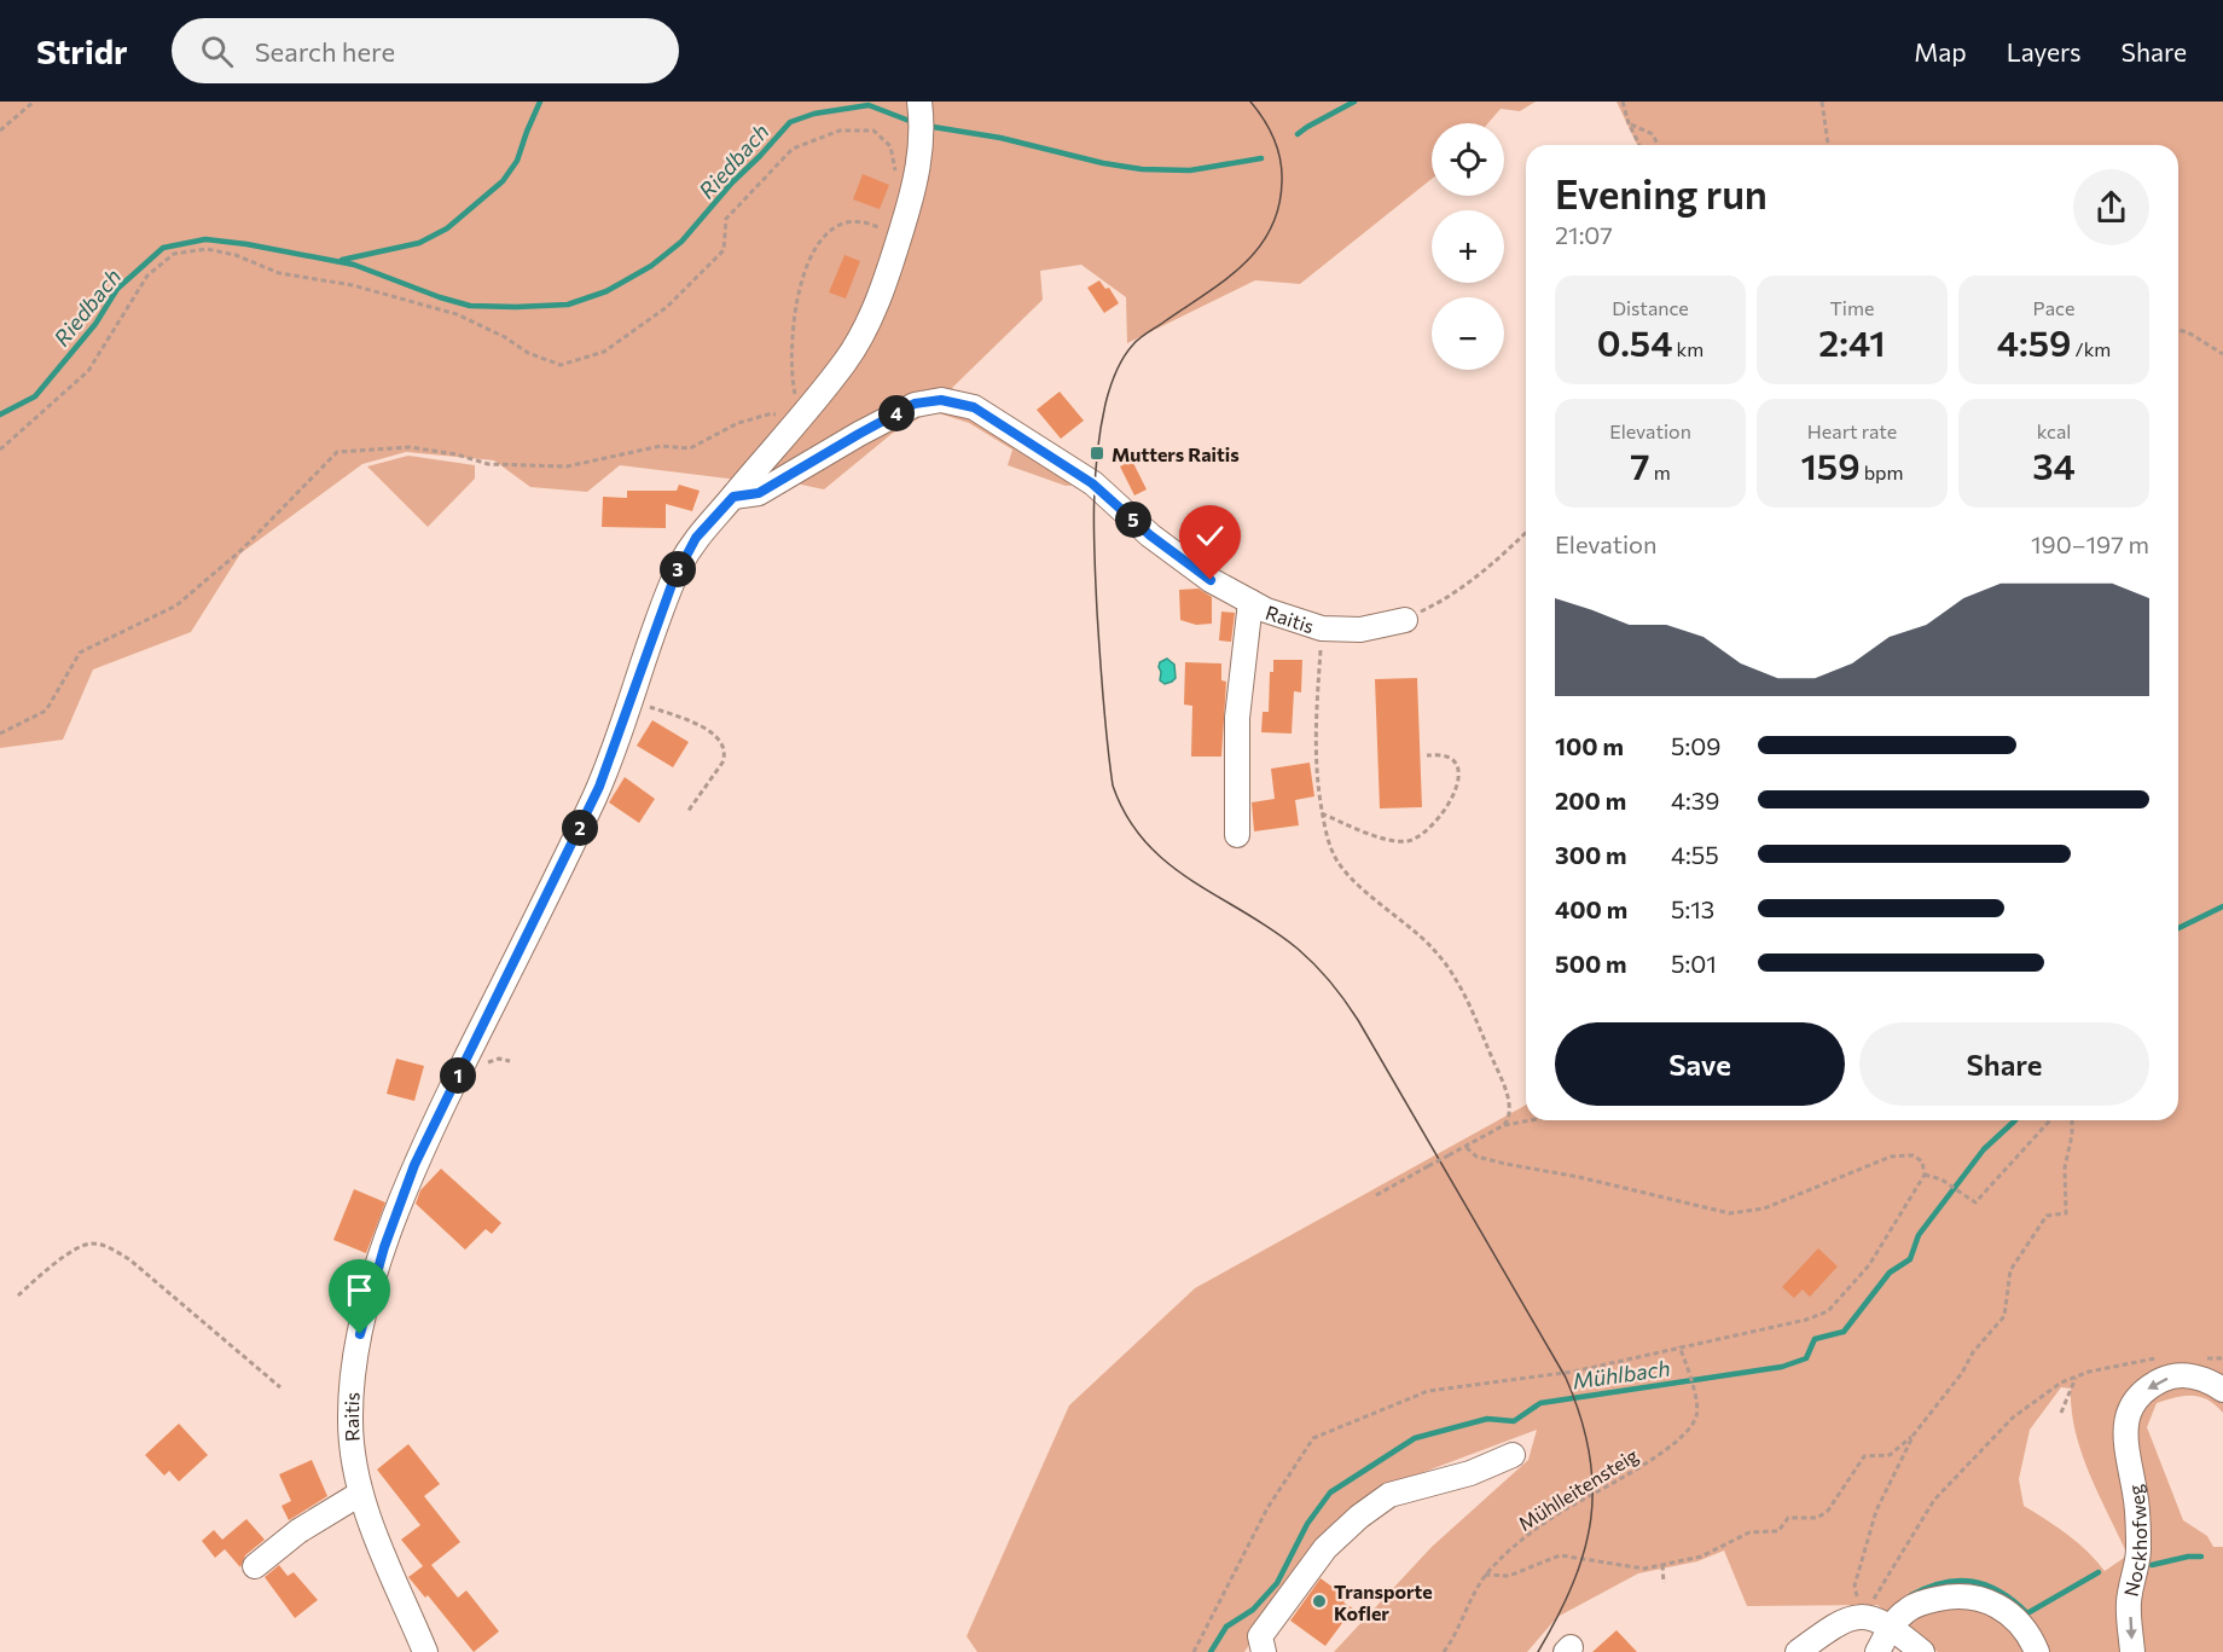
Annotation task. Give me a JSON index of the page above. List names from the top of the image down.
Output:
{
  "streets": {
    "street": ["Raitis", "Nockhofweg"],
    "path": ["Mühlleitensteig"]
  },
  "water": ["Riedbach", "Mühlbach"],
  "places": {
    "transit": ["Mutters Raitis"],
    "other": ["Transporte Kofler"]
  },
  "page": {
    "header": "Stridr",
    "search": "Search here",
    "nav": ["Map", "Layers", "Share"],
    "map_buttons": ["+", "−"],
    "heading": ["Evening run", "21:07"],
    "stats": [
      ["Distance", "0.54 km"],
      ["Time", "2:41"],
      ["Pace", "4:59 /km"],
      ["Elevation", "7 m"],
      ["Heart rate", "159 bpm"],
      ["kcal", "34"]
    ],
    "pins": [
      "4",
      "5",
      "3",
      "2",
      "1"
    ],
    "chart": ["Elevation", "190–197 m"],
    "list": [
      {
        "name": "100 m",
        "note": "5:09"
      },
      {
        "name": "200 m",
        "note": "4:39"
      },
      {
        "name": "300 m",
        "note": "4:55"
      },
      {
        "name": "400 m",
        "note": "5:13"
      },
      {
        "name": "500 m",
        "note": "5:01"
      }
    ],
    "buttons": ["Save", "Share"]
  }
}
